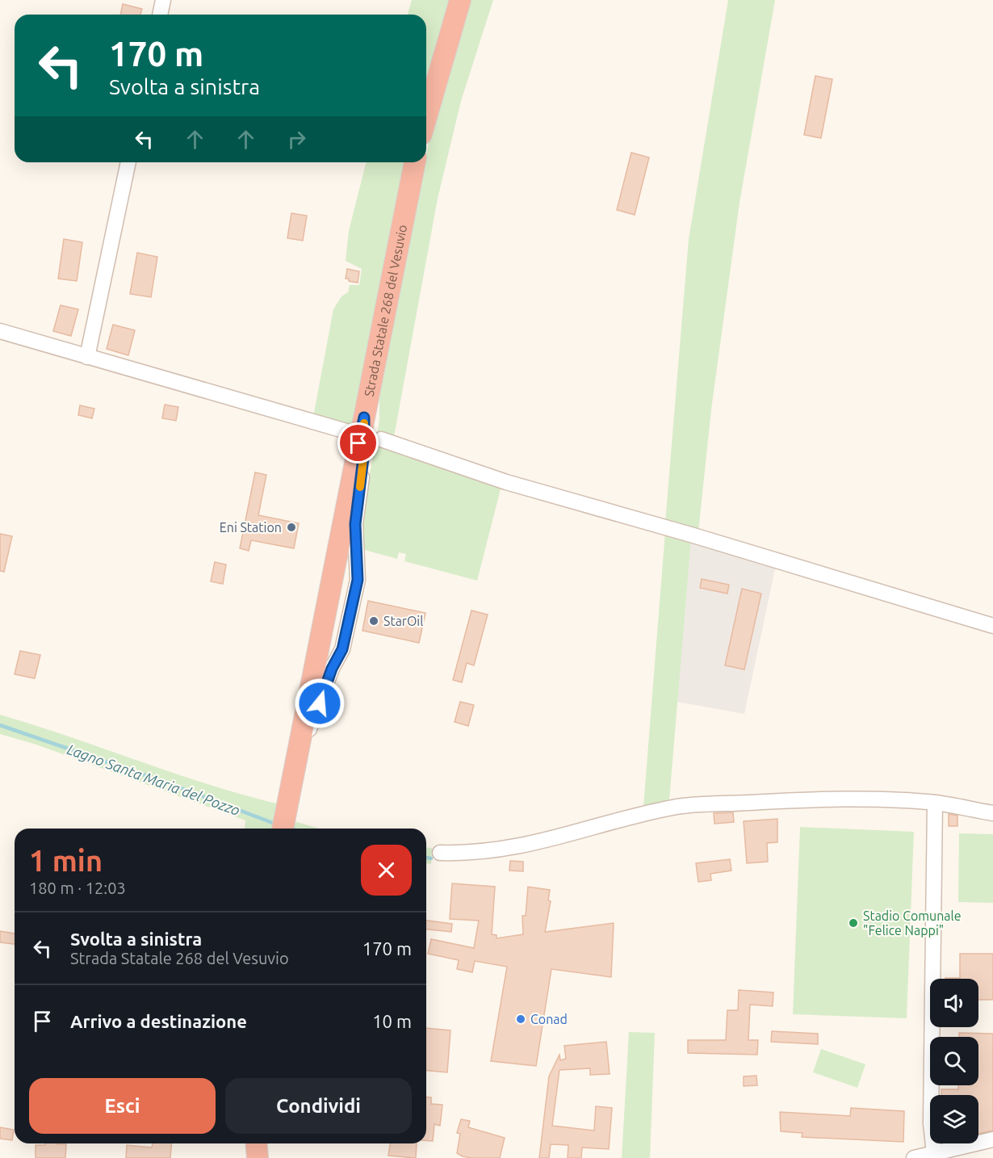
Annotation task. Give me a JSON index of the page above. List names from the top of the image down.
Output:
{
  "streets": {
    "highway": ["Strada Statale 268 del Vesuvio"]
  },
  "water": ["Lagno Santa Maria del Pozzo"],
  "places": [
    "Eni Station",
    "StarOil",
    "Stadio Comunale \"Felice Nappi\"",
    "Conad"
  ],
  "page": {
    "turn": ["170 m", "Svolta a sinistra"],
    "heading": ["1 min", "180 m · 12:03"],
    "list": [
      {
        "name": "Svolta a sinistra",
        "note": "Strada Statale 268 del Vesuvio",
        "value": "170 m"
      },
      {
        "name": "Arrivo a destinazione",
        "value": "10 m"
      }
    ],
    "buttons": ["Esci", "Condividi"]
  }
}
